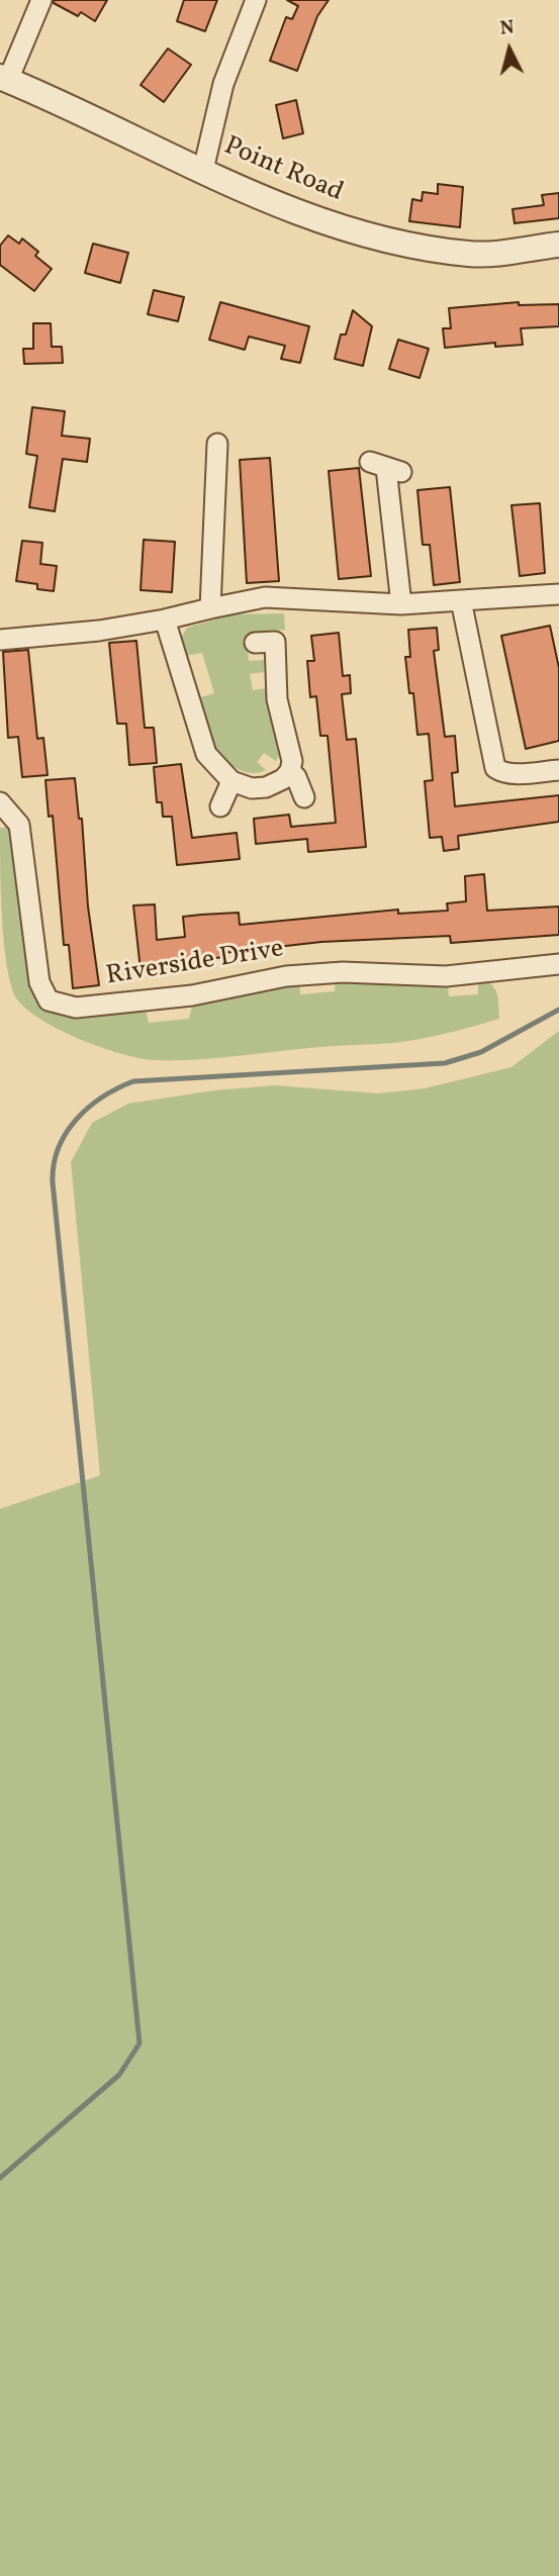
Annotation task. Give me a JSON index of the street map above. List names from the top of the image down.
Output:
{
  "streets": {
    "street": ["Point Road", "Riverside Drive"]
  },
  "north": "top"
}
